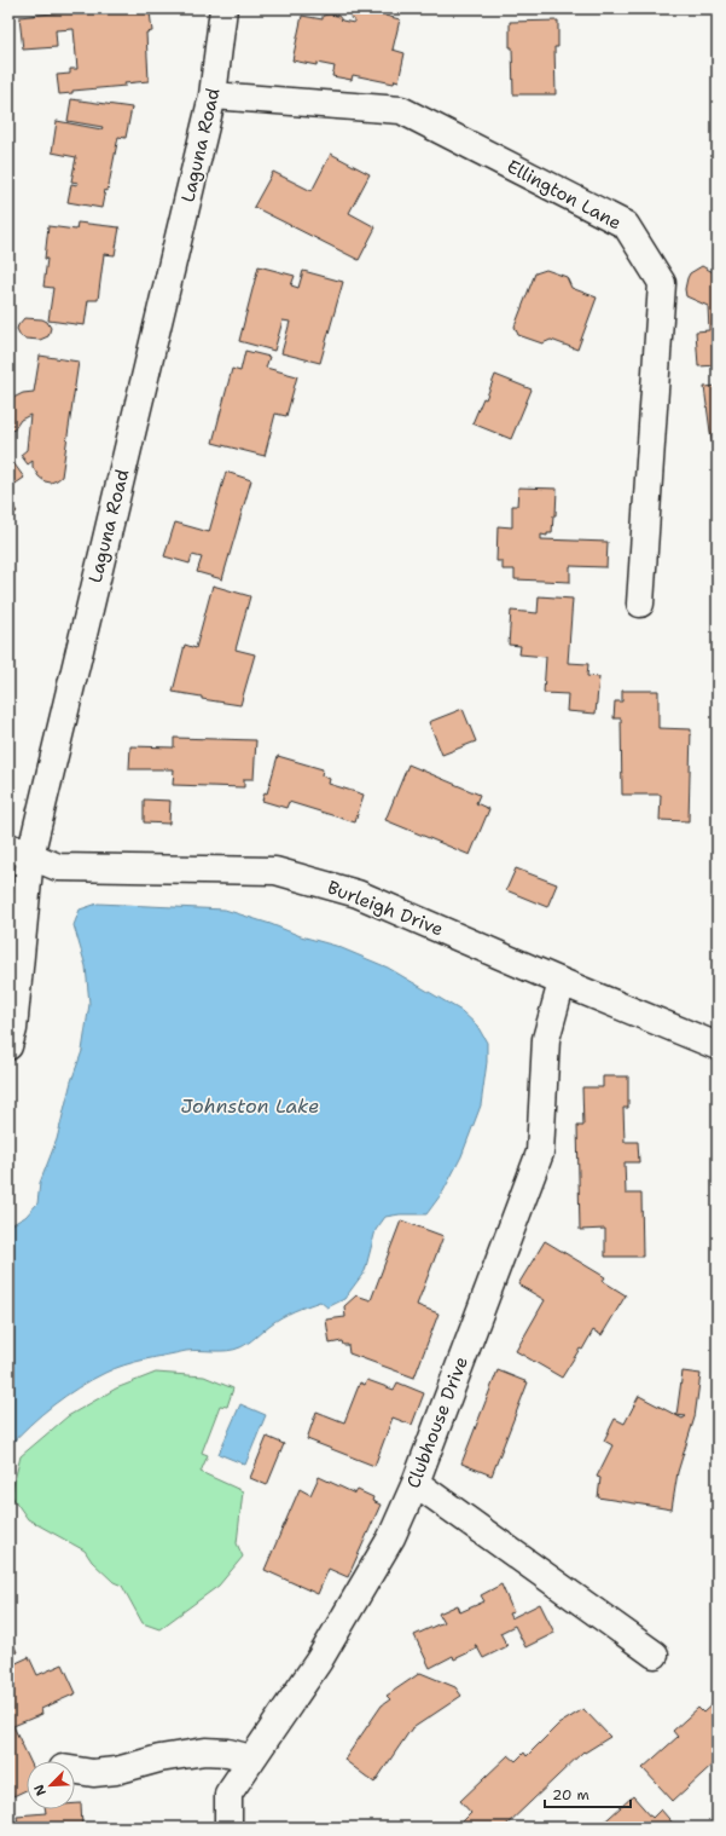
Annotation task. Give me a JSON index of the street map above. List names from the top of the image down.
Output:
{
  "streets": {
    "street": [
      "Laguna Road",
      "Ellington Lane",
      "Burleigh Drive",
      "Clubhouse Drive"
    ]
  },
  "crossings": [
    ["Laguna Road", "Ellington Lane"],
    ["Laguna Road", "Burleigh Drive"],
    ["Burleigh Drive", "Clubhouse Drive"]
  ],
  "water": ["Johnston Lake"],
  "scale_bar": "20 m",
  "north": "bottom left"
}
